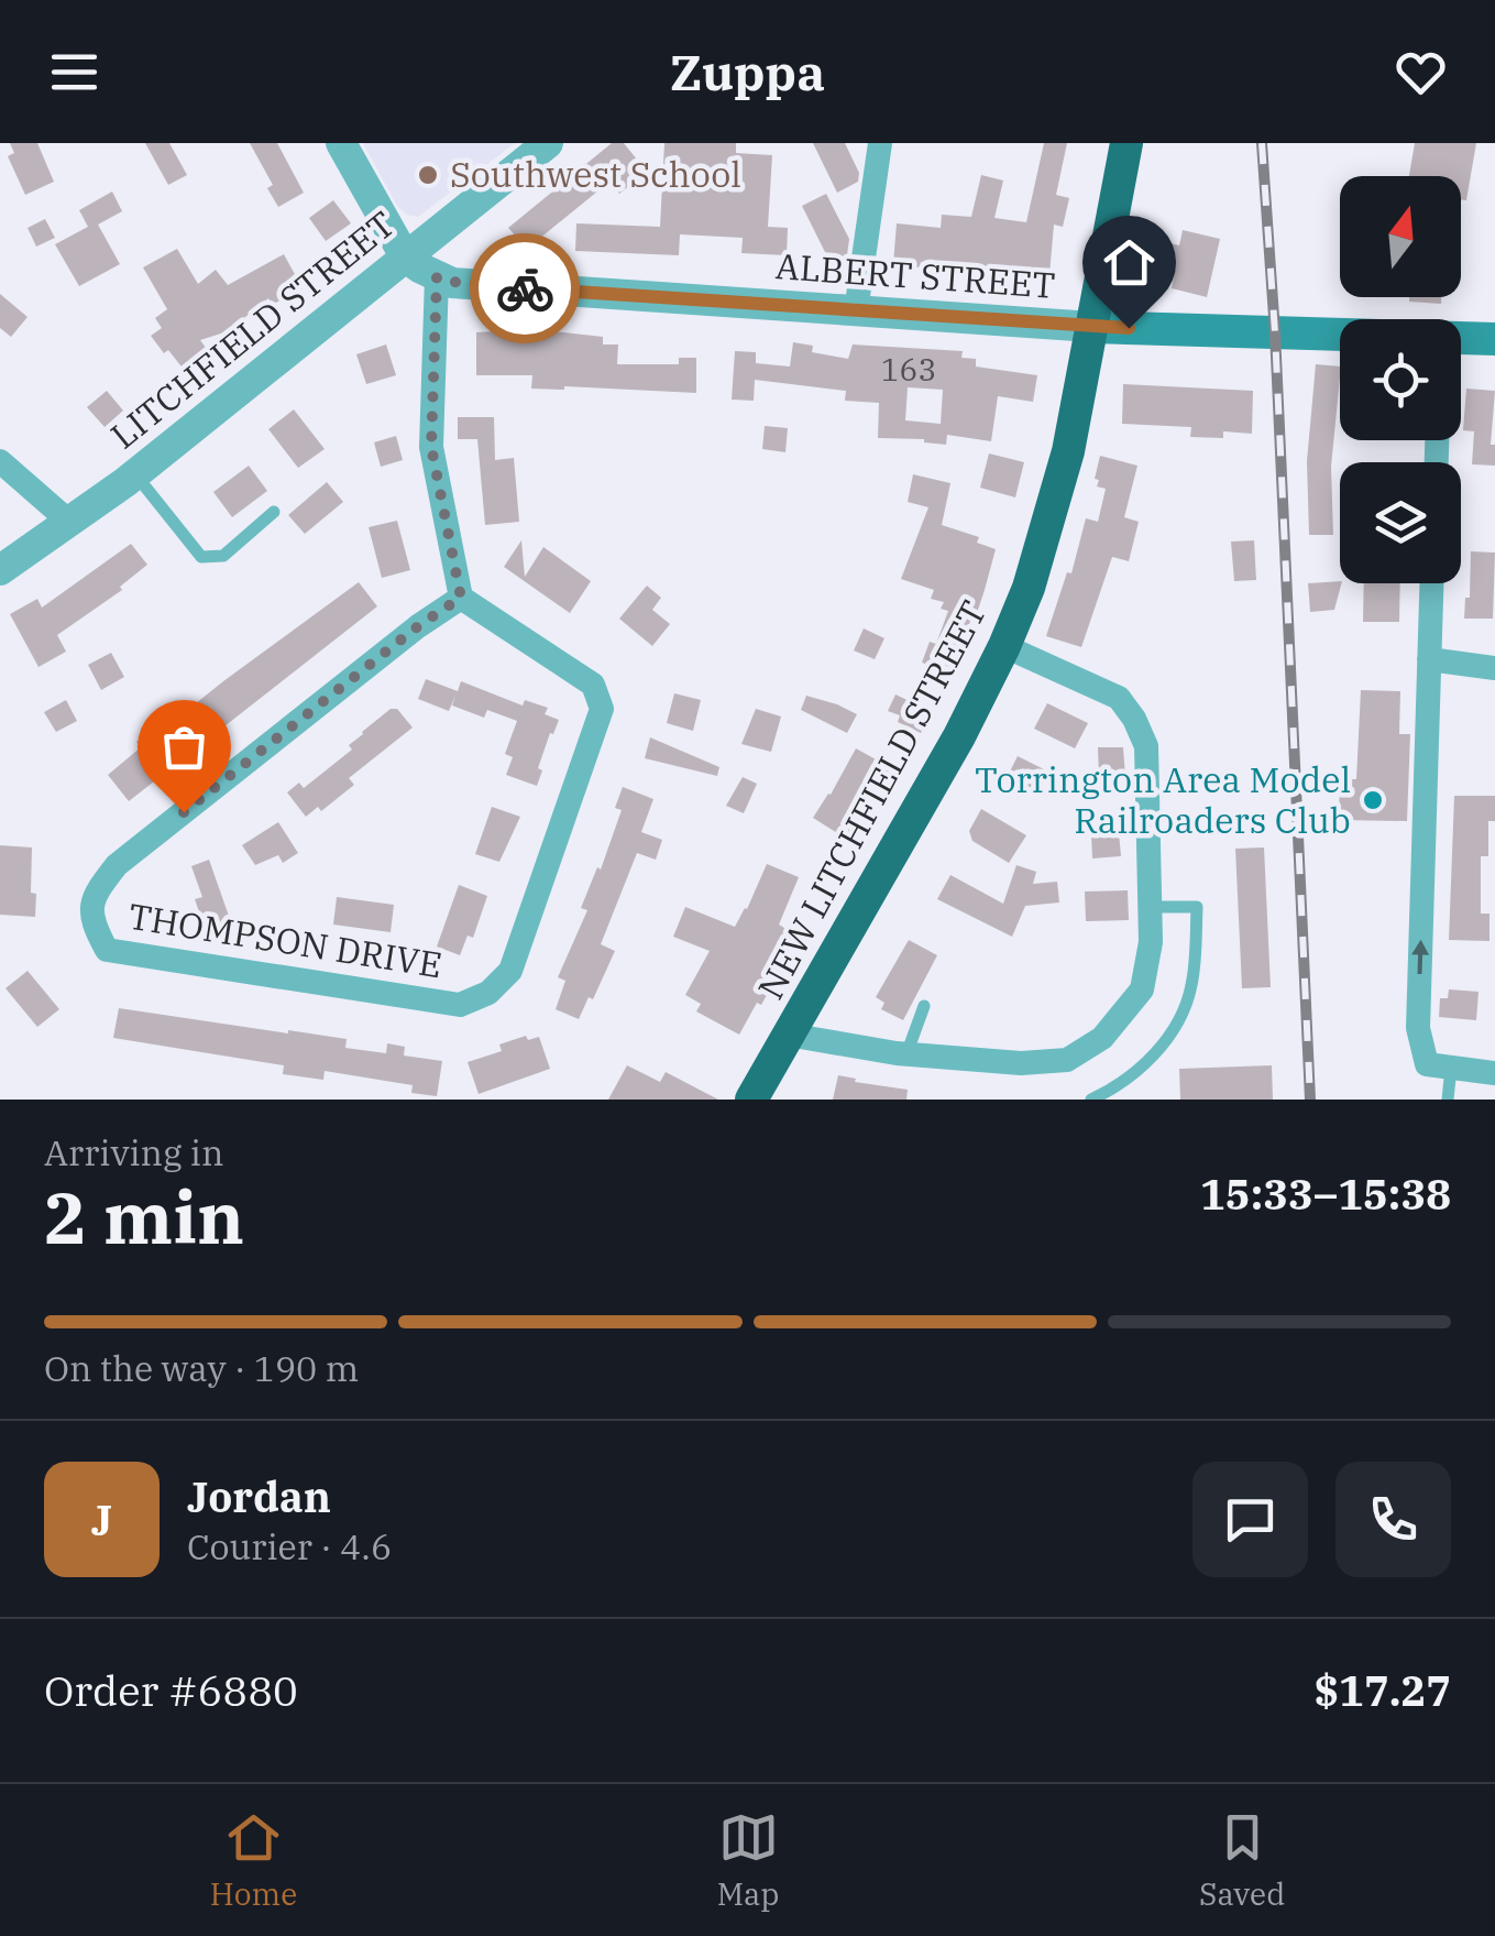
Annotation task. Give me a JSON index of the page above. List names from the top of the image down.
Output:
{
  "streets": {
    "highway": ["NEW LITCHFIELD STREET"],
    "main road": ["ALBERT STREET"],
    "street": ["LITCHFIELD STREET", "THOMPSON DRIVE"]
  },
  "crossings": [
    ["ALBERT STREET", "LITCHFIELD STREET"],
    ["ALBERT STREET", "NEW LITCHFIELD STREET"]
  ],
  "places": ["Southwest School", "Torrington Area Model Railroaders Club"],
  "house_numbers": ["163"],
  "north": "top",
  "page": {
    "header": "Zuppa",
    "heading": ["2 min", "Arriving in", "15:33–15:38"],
    "panel": [
      "Jordan",
      "Courier · 4.6",
      "Order #6880",
      "$17.27"
    ],
    "bar": "On the way · 190 m",
    "round": "J",
    "tabs": ["Home", "Map", "Saved"]
  }
}
